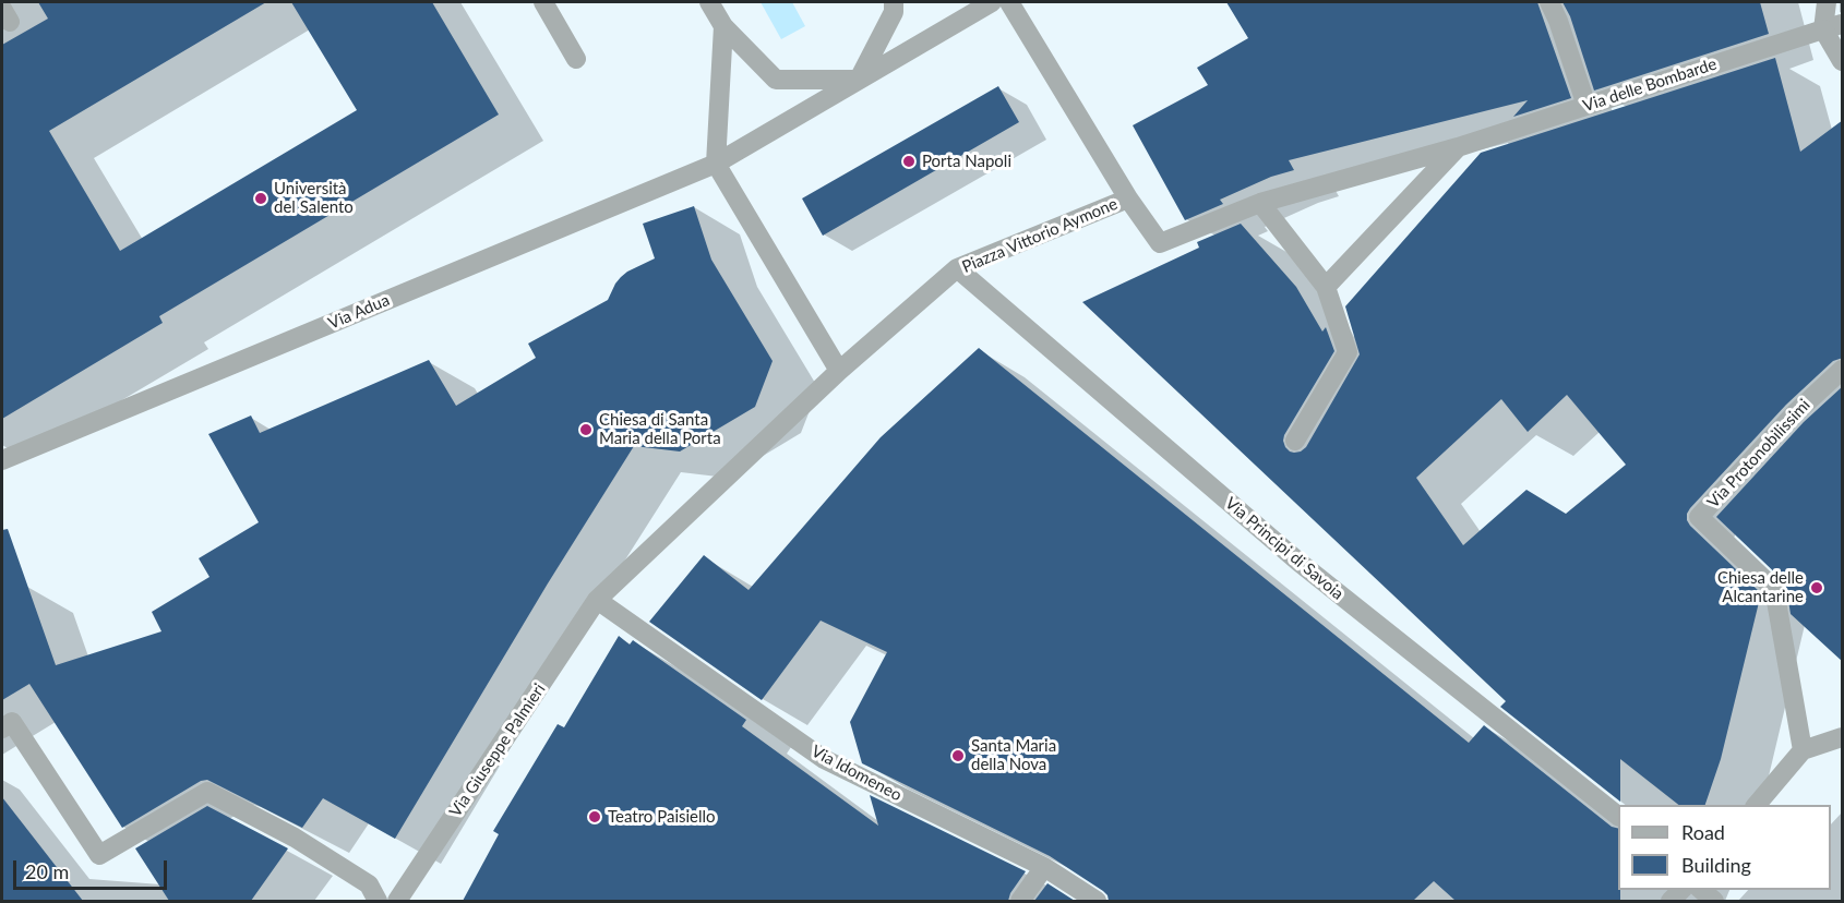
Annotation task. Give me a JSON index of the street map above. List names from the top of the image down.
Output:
{
  "streets": {
    "street": [
      "Via delle Bombarde",
      "Piazza Vittorio Aymone",
      "Via Adua",
      "Via Protonobilissimi",
      "Via Principi di Savoia",
      "Via Giuseppe Palmieri",
      "Via Idomeneo"
    ]
  },
  "crossings": [
    ["Via delle Bombarde", "Piazza Vittorio Aymone"],
    ["Piazza Vittorio Aymone", "Via Principi di Savoia"],
    ["Piazza Vittorio Aymone", "Via Giuseppe Palmieri"],
    ["Piazza Vittorio Aymone", "Via Idomeneo"],
    ["Via Giuseppe Palmieri", "Via Idomeneo"]
  ],
  "places": [
    "Porta Napoli",
    "Università del Salento",
    "Chiesa di Santa Maria della Porta",
    "Chiesa delle Alcantarine",
    "Santa Maria della Nova",
    "Teatro Paisiello"
  ],
  "legend": ["Road", "Building"],
  "scale_bar": "20 m"
}
